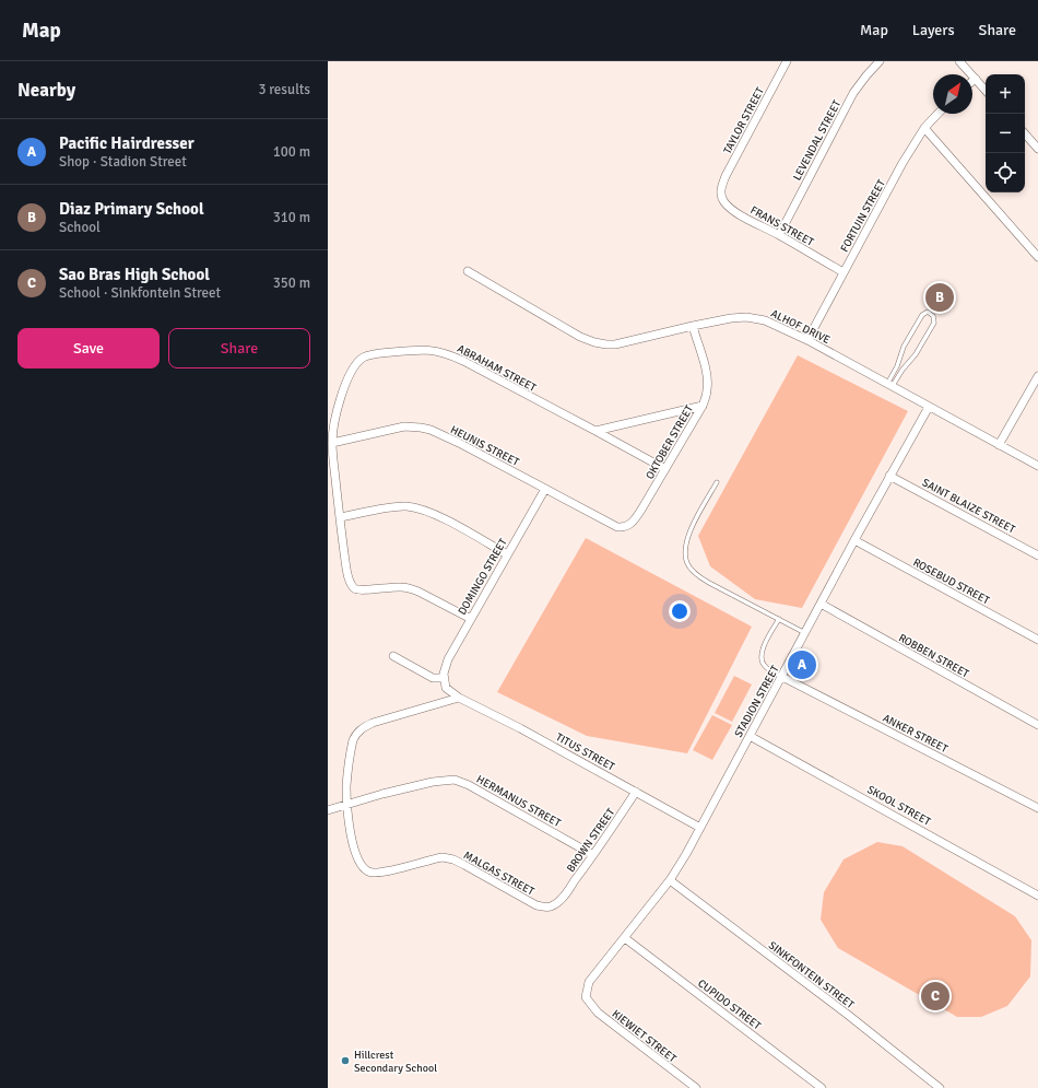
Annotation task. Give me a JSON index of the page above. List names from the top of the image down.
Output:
{
  "streets": {
    "street": [
      "TAYLOR STREET",
      "LEVENDAL STREET",
      "FORTUIN STREET",
      "FRANS STREET",
      "ALHOF DRIVE",
      "ABRAHAM STREET",
      "OKTOBER STREET",
      "HEUNIS STREET",
      "SAINT BLAIZE STREET",
      "DOMINGO STREET",
      "ROSEBUD STREET",
      "ROBBEN STREET",
      "STADION STREET",
      "ANKER STREET",
      "TITUS STREET",
      "HERMANUS STREET",
      "SKOOL STREET",
      "BROWN STREET",
      "MALGAS STREET",
      "SINKFONTEIN STREET",
      "CUPIDO STREET",
      "KIEWIET STREET"
    ]
  },
  "crossings": [
    ["TAYLOR STREET", "FRANS STREET"],
    ["LEVENDAL STREET", "FRANS STREET"],
    ["FORTUIN STREET", "FRANS STREET"],
    ["FORTUIN STREET", "ALHOF DRIVE"],
    ["ALHOF DRIVE", "OKTOBER STREET"],
    ["ALHOF DRIVE", "STADION STREET"],
    ["ABRAHAM STREET", "OKTOBER STREET"],
    ["ABRAHAM STREET", "HEUNIS STREET"],
    ["ABRAHAM STREET", "DOMINGO STREET"],
    ["OKTOBER STREET", "HEUNIS STREET"],
    ["HEUNIS STREET", "DOMINGO STREET"],
    ["SAINT BLAIZE STREET", "STADION STREET"],
    ["DOMINGO STREET", "TITUS STREET"],
    ["ROSEBUD STREET", "STADION STREET"],
    ["ROBBEN STREET", "STADION STREET"],
    ["STADION STREET", "ANKER STREET"],
    ["STADION STREET", "TITUS STREET"],
    ["STADION STREET", "SKOOL STREET"],
    ["STADION STREET", "SINKFONTEIN STREET"],
    ["STADION STREET", "CUPIDO STREET"],
    ["STADION STREET", "KIEWIET STREET"],
    ["TITUS STREET", "BROWN STREET"],
    ["HERMANUS STREET", "BROWN STREET"],
    ["HERMANUS STREET", "MALGAS STREET"],
    ["BROWN STREET", "MALGAS STREET"]
  ],
  "places": ["Hillcrest Secondary School"],
  "north": "top right",
  "page": {
    "header": "Map",
    "nav": ["Map", "Layers", "Share"],
    "heading": ["Nearby", "3 results"],
    "map_buttons": ["+", "−"],
    "list": [
      {
        "mark": "A",
        "name": "Pacific Hairdresser",
        "note": "Shop · Stadion Street",
        "value": "100 m"
      },
      {
        "mark": "B",
        "name": "Diaz Primary School",
        "note": "School",
        "value": "310 m"
      },
      {
        "mark": "C",
        "name": "Sao Bras High School",
        "note": "School · Sinkfontein Street",
        "value": "350 m"
      }
    ],
    "pins": ["B", "A", "C"],
    "buttons": ["Save", "Share"]
  }
}
